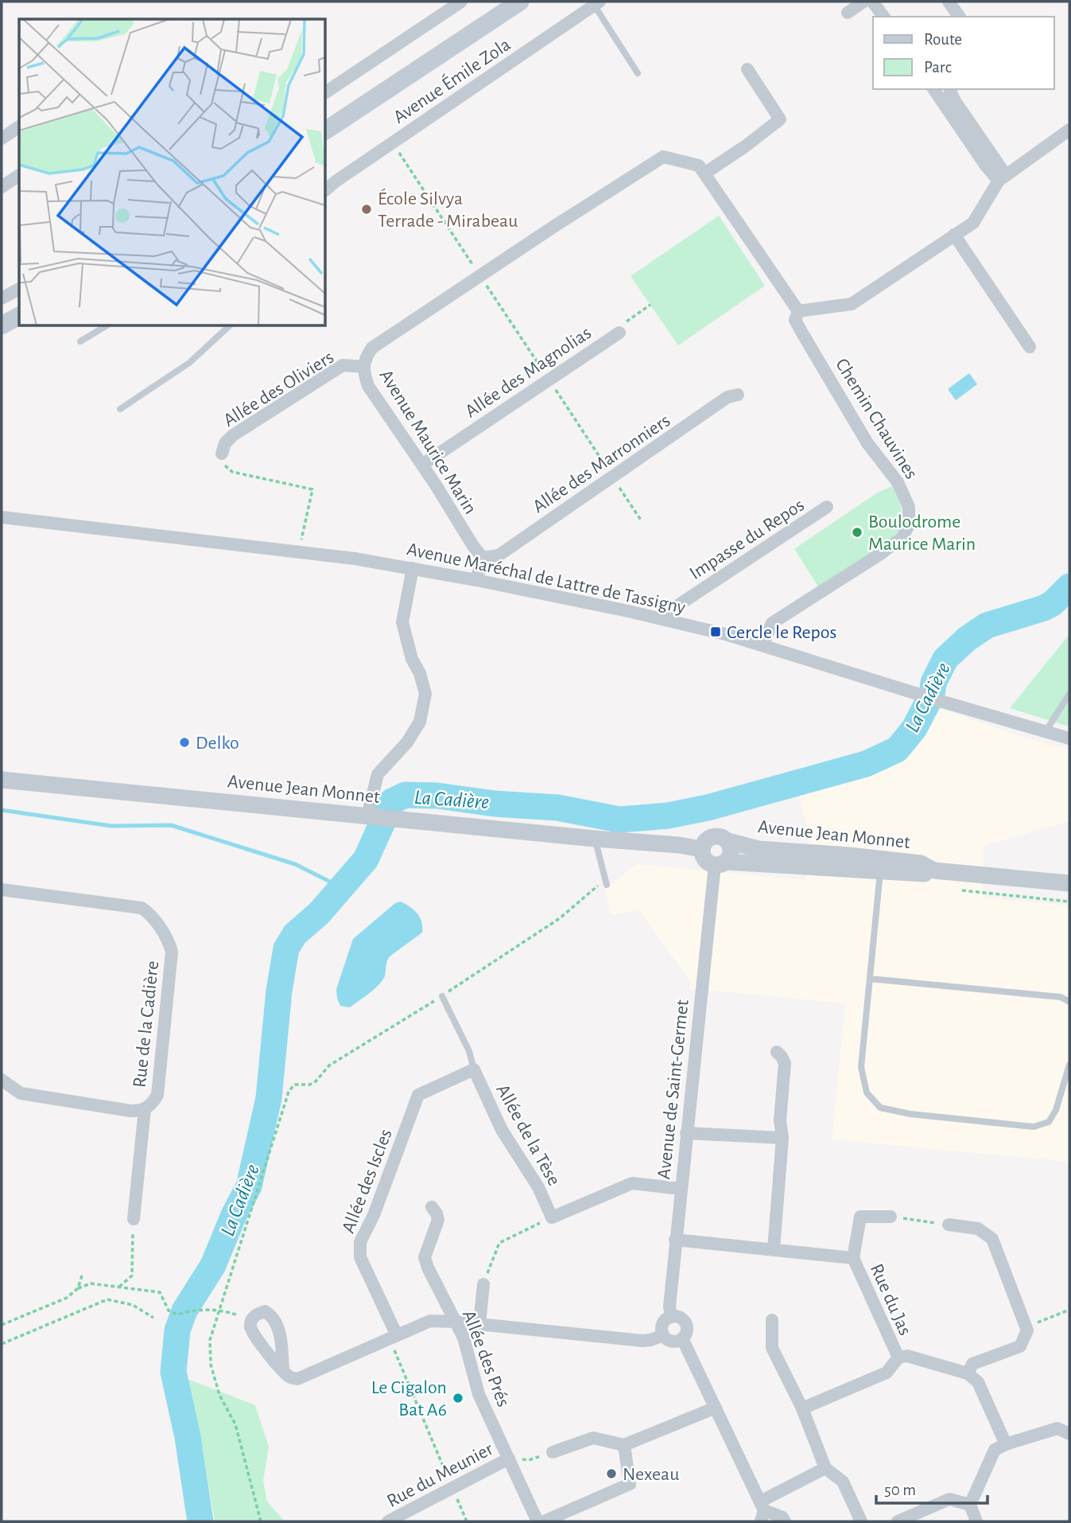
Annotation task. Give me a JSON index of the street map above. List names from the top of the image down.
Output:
{
  "streets": {
    "street": [
      "Avenue Émile Zola",
      "Allée des Magnolias",
      "Allée des Oliviers",
      "Chemin Chauvines",
      "Avenue Maurice Marin",
      "Allée des Marronniers",
      "Impasse du Repos",
      "Avenue Maréchal de Lattre de Tassigny",
      "Avenue Jean Monnet",
      "Rue de la Cadière",
      "Avenue de Saint-Germet",
      "Allée de la Tèse",
      "Allée des Iscles",
      "Rue du Jas",
      "Allée des Prés",
      "Rue du Meunier"
    ]
  },
  "crossings": [
    ["Allée des Magnolias", "Avenue Maurice Marin"],
    ["Allée des Oliviers", "Avenue Maurice Marin"],
    ["Allée des Oliviers", "Avenue Maréchal de Lattre de Tassigny"],
    ["Chemin Chauvines", "Avenue Maurice Marin"],
    ["Chemin Chauvines", "Avenue Maréchal de Lattre de Tassigny"],
    ["Avenue Maurice Marin", "Allée des Marronniers"],
    ["Impasse du Repos", "Avenue Maréchal de Lattre de Tassigny"],
    ["Avenue Jean Monnet", "Avenue de Saint-Germet"],
    ["Avenue de Saint-Germet", "Allée de la Tèse"],
    ["Avenue de Saint-Germet", "Rue du Jas"],
    ["Allée de la Tèse", "Allée des Iscles"],
    ["Allée des Prés", "Rue du Meunier"]
  ],
  "water": ["La Cadière"],
  "places": {
    "other": [
      "École Silvya Terrade - Mirabeau",
      "Boulodrome Maurice Marin",
      "Delko",
      "Le Cigalon Bat A6",
      "Nexeau"
    ],
    "transit": ["Cercle le Repos"]
  },
  "legend": ["Route", "Parc"],
  "scale_bar": "50 m"
}
